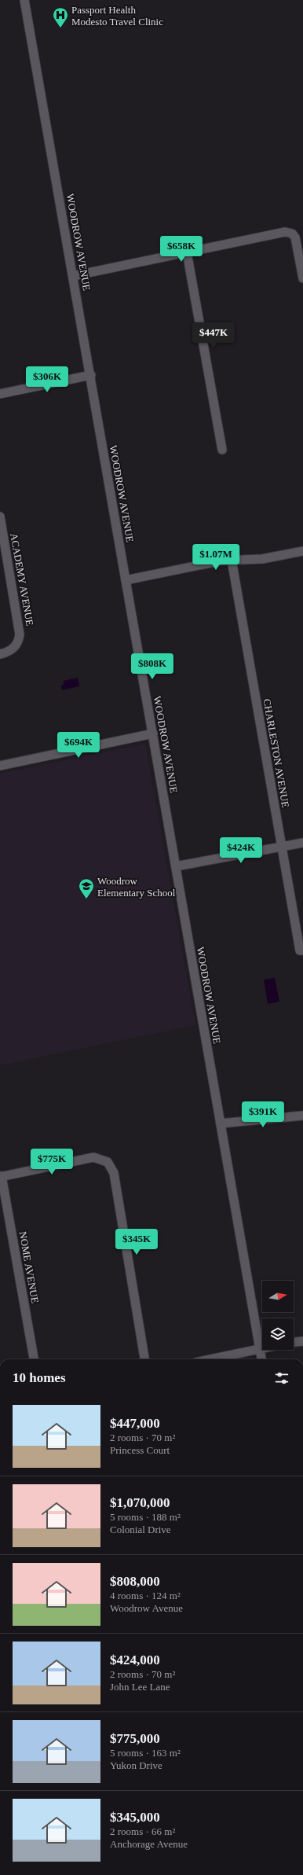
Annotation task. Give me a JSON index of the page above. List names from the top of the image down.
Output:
{
  "streets": {
    "street": [
      "WOODROW AVENUE",
      "ACADEMY AVENUE",
      "CHARLESTON AVENUE",
      "NOME AVENUE"
    ]
  },
  "places": {
    "hospital": ["Passport Health Modesto Travel Clinic"],
    "school or university": ["Woodrow Elementary School"]
  },
  "north": "right",
  "page": {
    "price": [
      "$658K",
      "$447K",
      "$306K",
      "$1.07M",
      "$808K",
      "$694K",
      "$424K",
      "$391K",
      "$775K",
      "$345K"
    ],
    "heading": "10 homes",
    "list": [
      {
        "name": "$447,000",
        "note": "2 rooms · 70 m² · Princess Court"
      },
      {
        "name": "$1,070,000",
        "note": "5 rooms · 188 m² · Colonial Drive"
      },
      {
        "name": "$808,000",
        "note": "4 rooms · 124 m² · Woodrow Avenue"
      },
      {
        "name": "$424,000",
        "note": "2 rooms · 70 m² · John Lee Lane"
      },
      {
        "name": "$775,000",
        "note": "5 rooms · 163 m² · Yukon Drive"
      },
      {
        "name": "$345,000",
        "note": "2 rooms · 66 m² · Anchorage Avenue"
      }
    ]
  }
}
